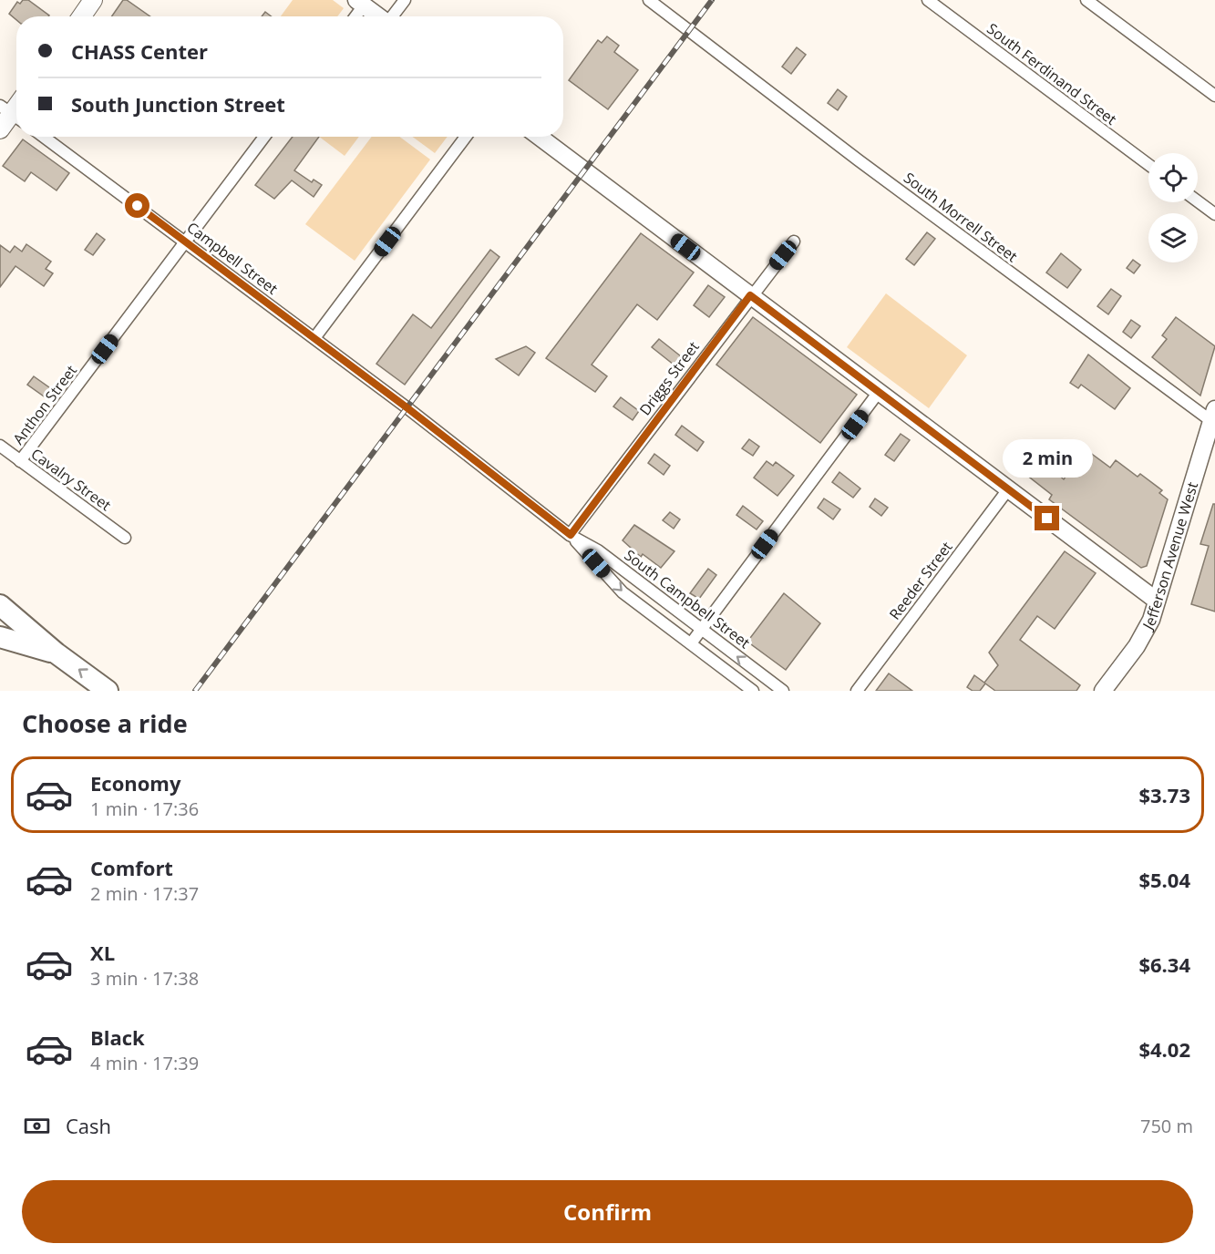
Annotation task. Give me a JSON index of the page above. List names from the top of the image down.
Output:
{
  "streets": {
    "street": [
      "South Ferdinand Street",
      "South Morrell Street",
      "Campbell Street",
      "Driggs Street",
      "Anthon Street",
      "Cavalry Street",
      "Jefferson Avenue West",
      "Reeder Street",
      "South Campbell Street"
    ]
  },
  "crossings": [
    ["South Morrell Street", "Jefferson Avenue West"],
    ["Campbell Street", "Anthon Street"],
    ["Campbell Street", "South Campbell Street"],
    ["Driggs Street", "South Campbell Street"],
    ["Anthon Street", "Cavalry Street"]
  ],
  "page": {
    "banner": ["CHASS Center", "South Junction Street"],
    "bubble": "2 min",
    "heading": "Choose a ride",
    "list": [
      {
        "name": "Economy",
        "note": "1 min · 17:36",
        "value": "$3.73"
      },
      {
        "name": "Comfort",
        "note": "2 min · 17:37",
        "value": "$5.04"
      },
      {
        "name": "XL",
        "note": "3 min · 17:38",
        "value": "$6.34"
      },
      {
        "name": "Black",
        "note": "4 min · 17:39",
        "value": "$4.02"
      }
    ],
    "pay": ["Cash", "750 m"],
    "buttons": "Confirm"
  }
}
